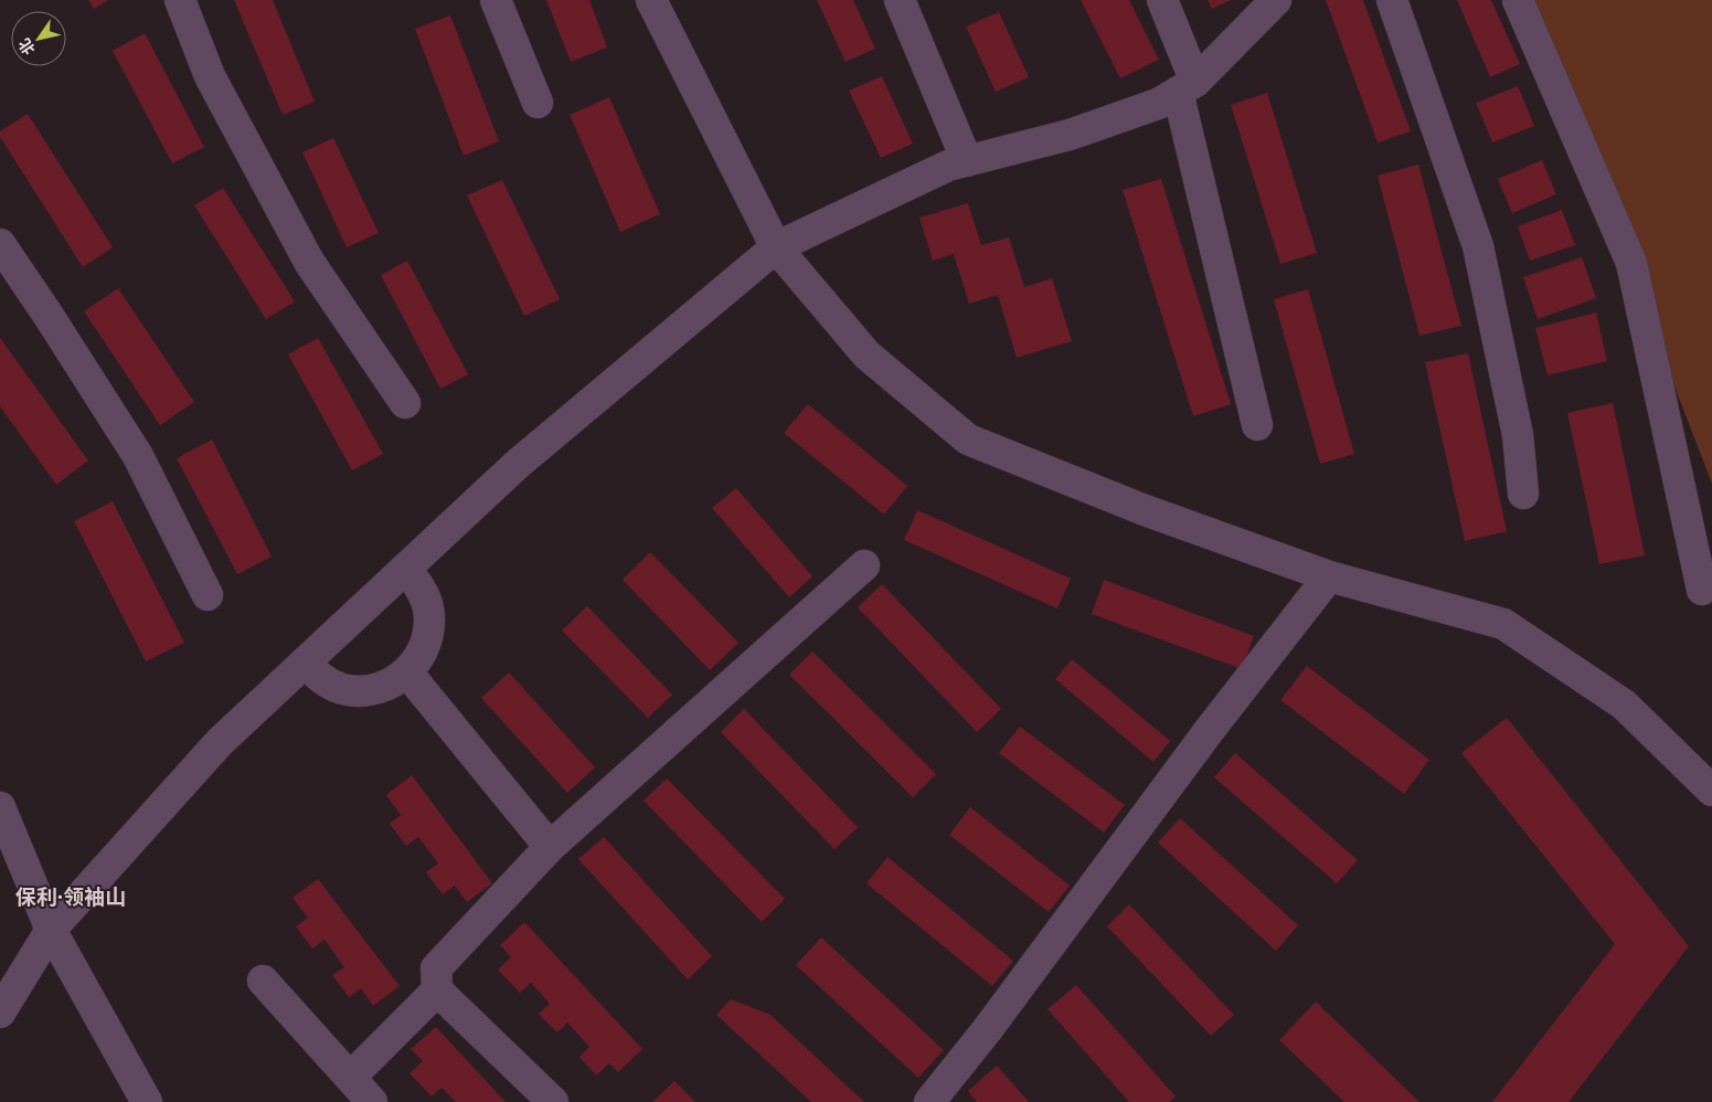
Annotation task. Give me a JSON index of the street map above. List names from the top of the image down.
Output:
{
  "districts": ["保利·领袖山"],
  "north": "bottom left"
}
